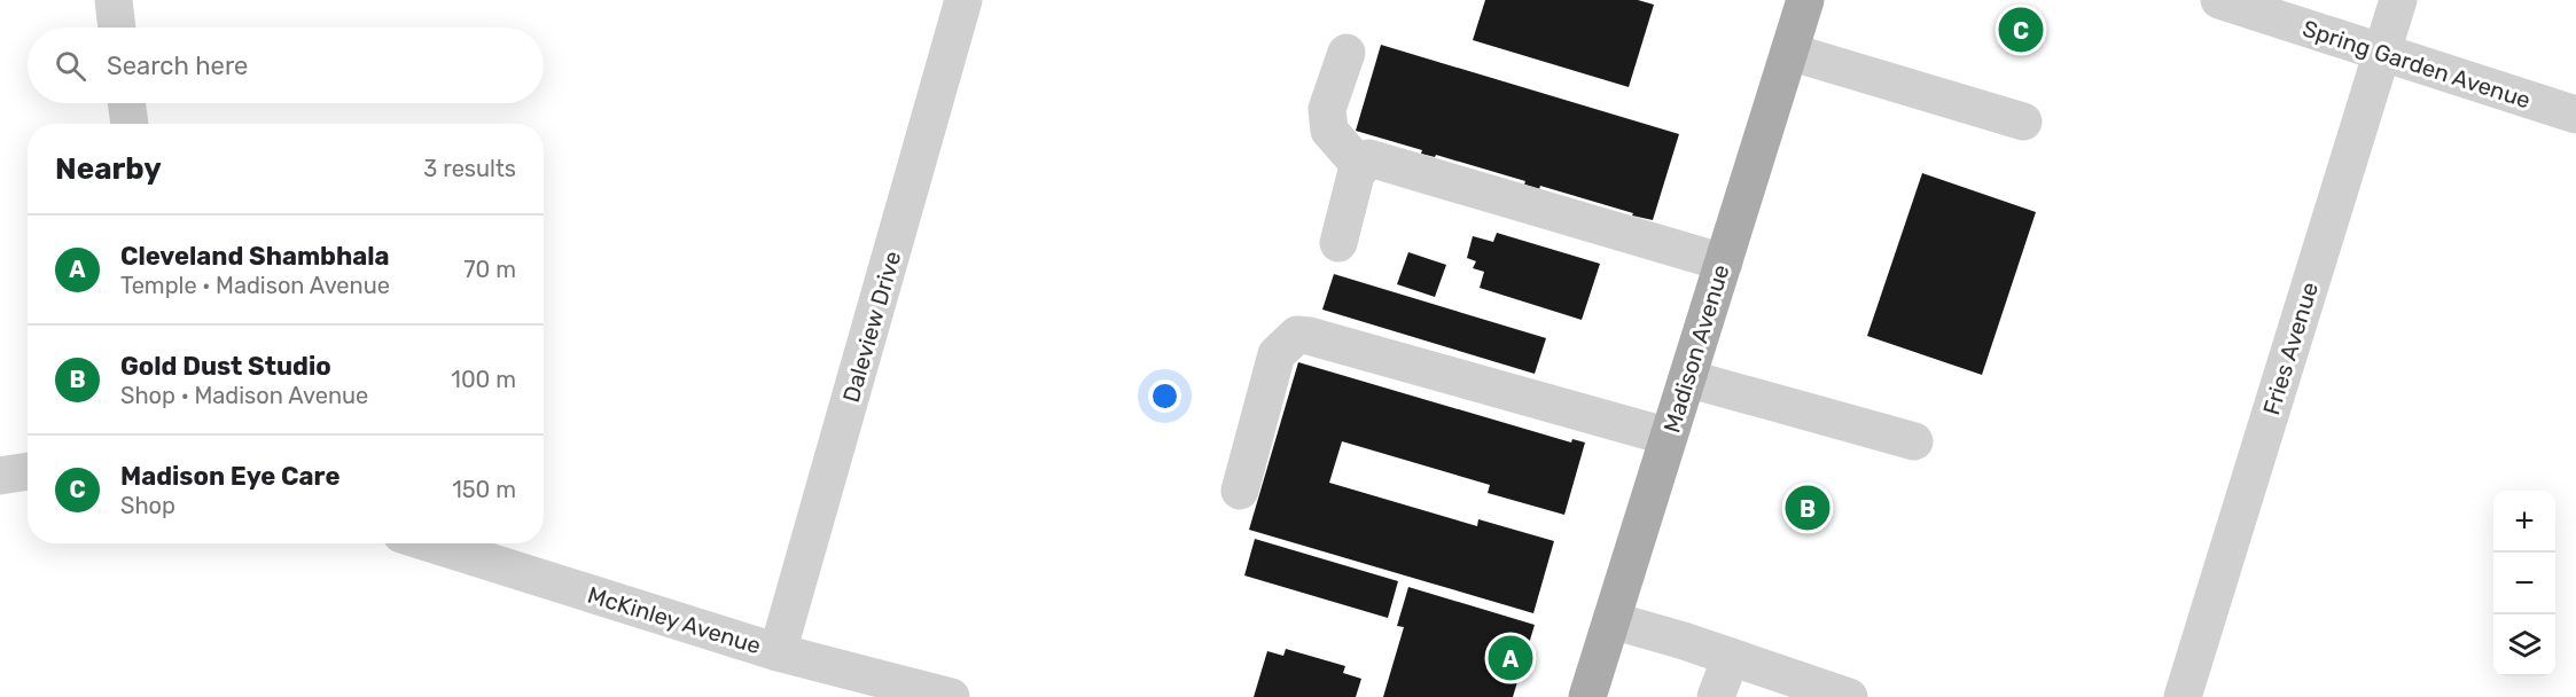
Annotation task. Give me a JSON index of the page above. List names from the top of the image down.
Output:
{
  "streets": {
    "main road": ["Madison Avenue"],
    "street": [
      "Spring Garden Avenue",
      "Daleview Drive",
      "Fries Avenue",
      "McKinley Avenue"
    ]
  },
  "crossings": [
    ["Spring Garden Avenue", "Fries Avenue"],
    ["Daleview Drive", "McKinley Avenue"]
  ],
  "page": {
    "pins": ["C", "B", "A"],
    "search": "Search here",
    "heading": ["Nearby", "3 results"],
    "list": [
      {
        "mark": "A",
        "name": "Cleveland Shambhala",
        "note": "Temple · Madison Avenue",
        "value": "70 m"
      },
      {
        "mark": "B",
        "name": "Gold Dust Studio",
        "note": "Shop · Madison Avenue",
        "value": "100 m"
      },
      {
        "mark": "C",
        "name": "Madison Eye Care",
        "note": "Shop",
        "value": "150 m"
      }
    ],
    "map_buttons": ["+", "−"]
  }
}
